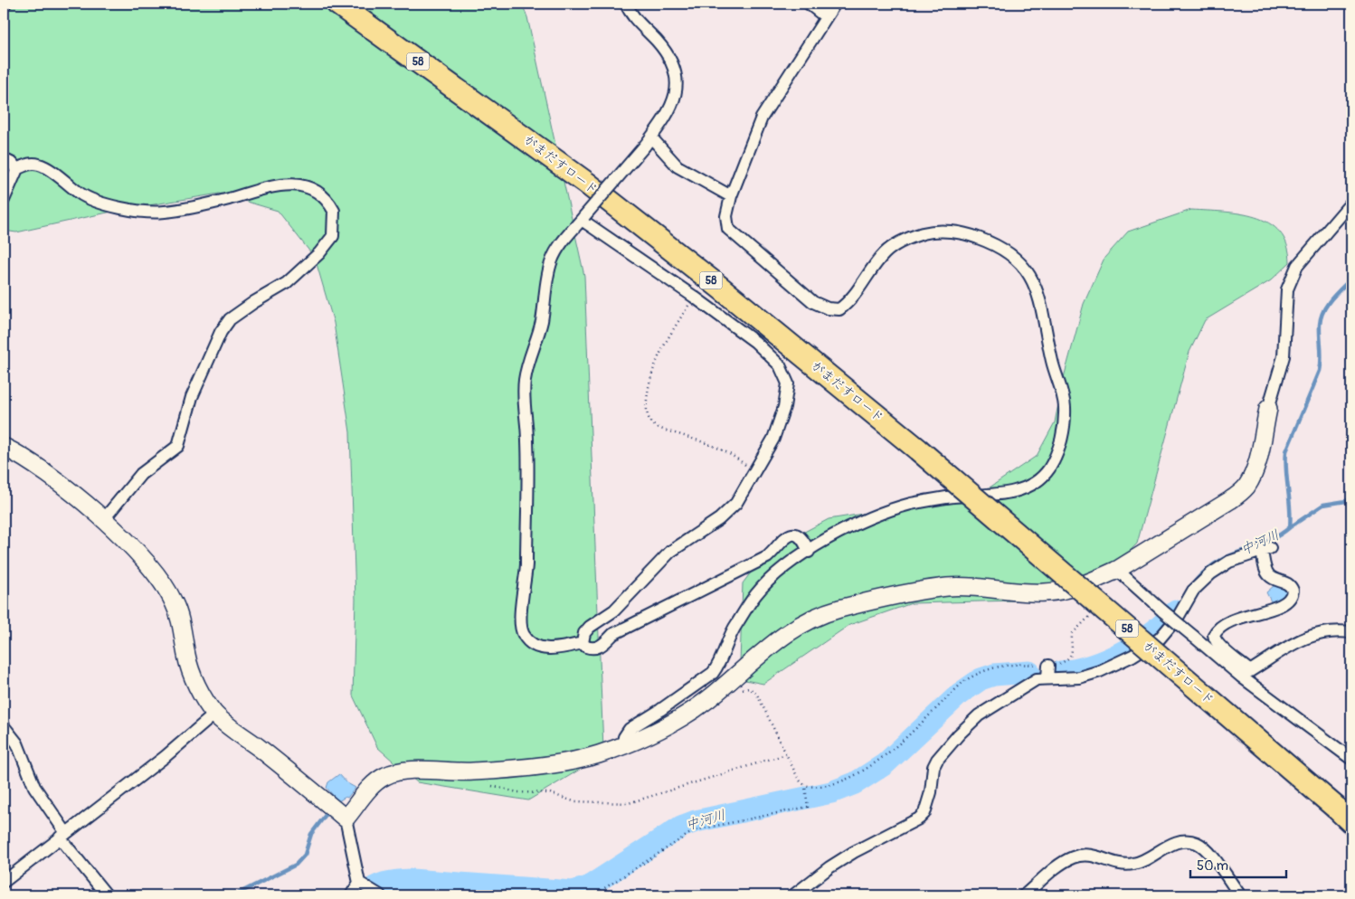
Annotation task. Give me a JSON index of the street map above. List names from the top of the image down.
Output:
{
  "streets": {
    "highway": ["58", "がまだすロード"]
  },
  "water": ["中河川"],
  "scale_bar": "50 m"
}
